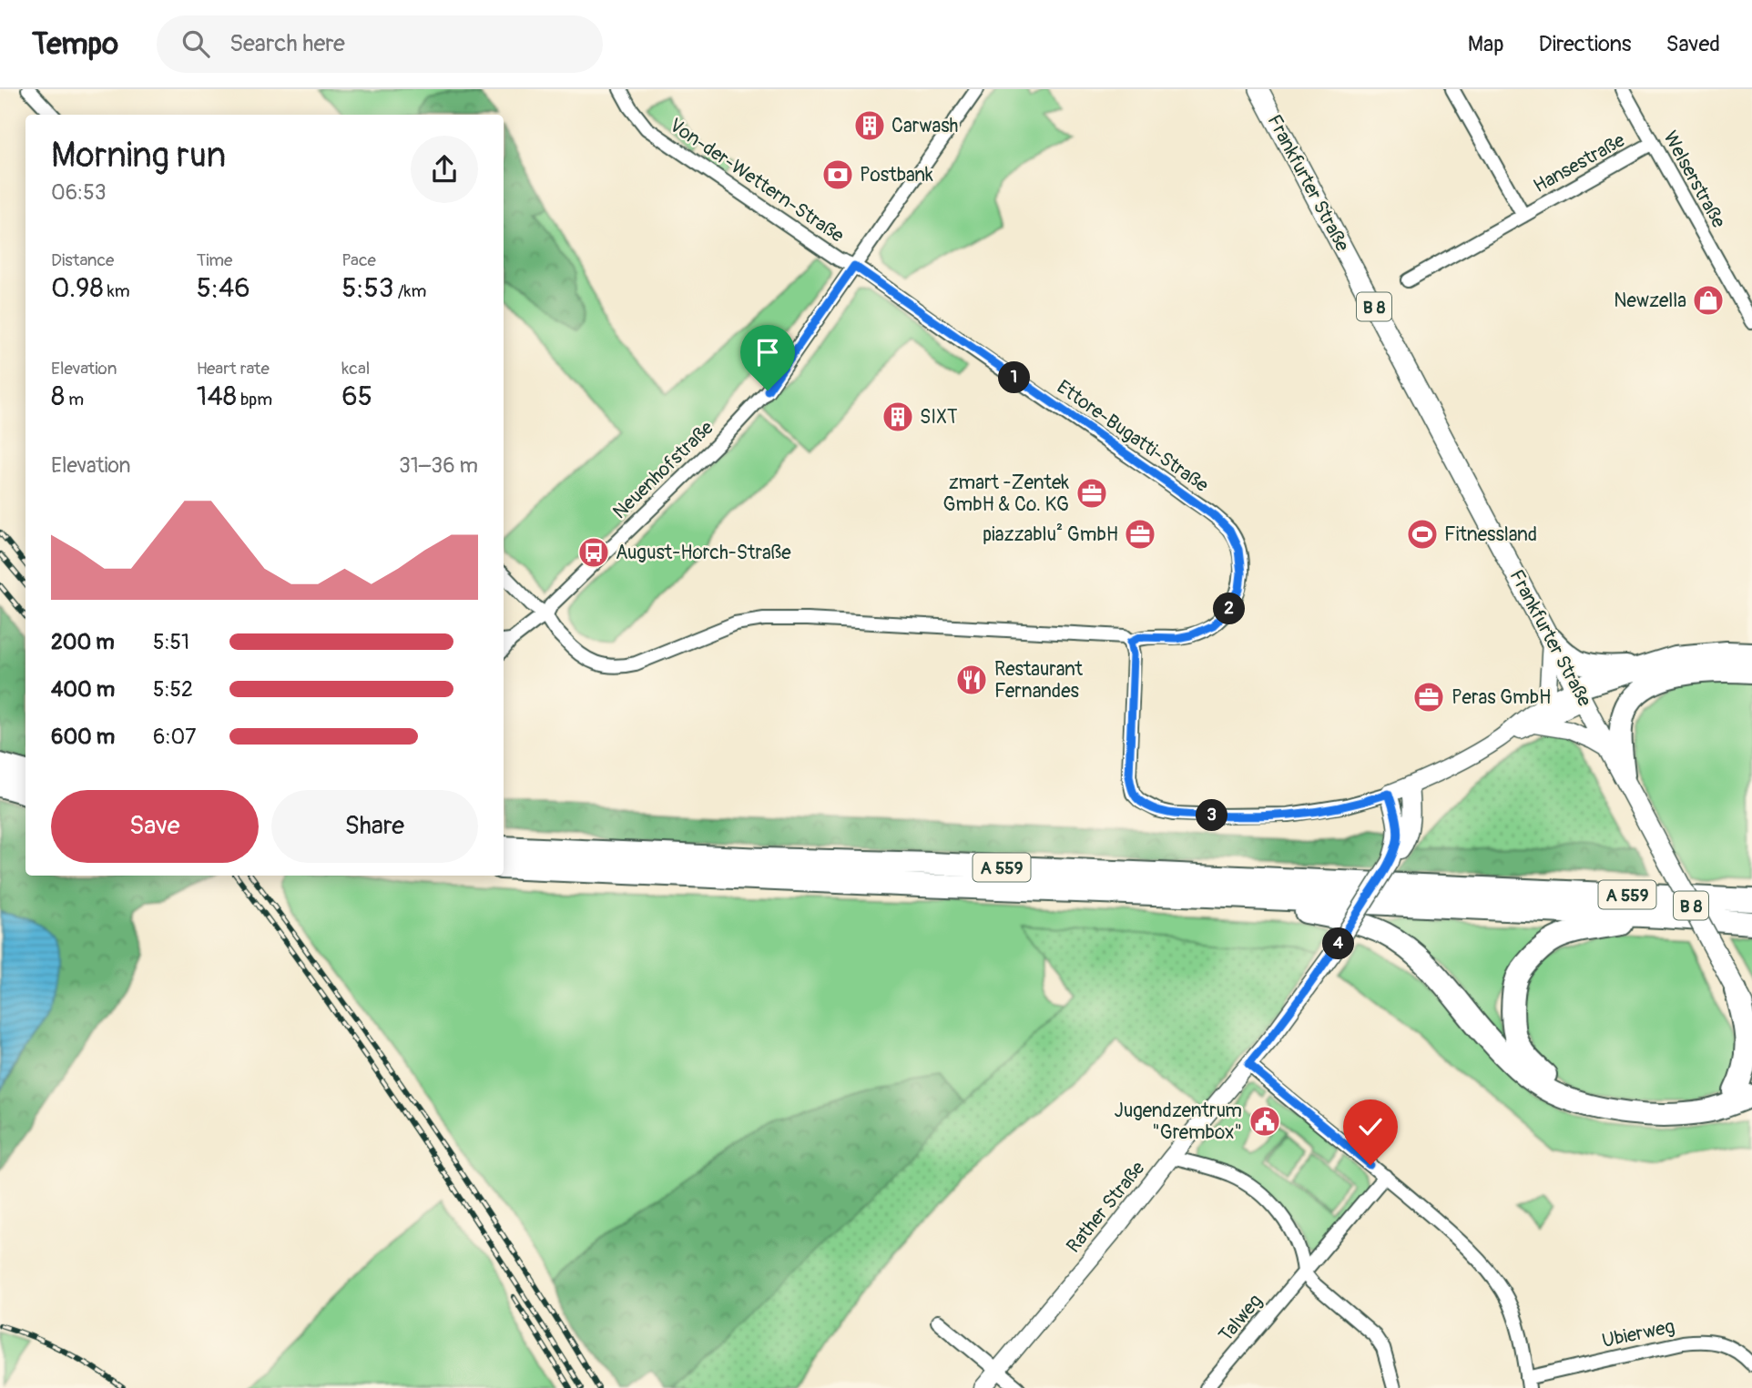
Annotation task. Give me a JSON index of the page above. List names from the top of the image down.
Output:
{
  "streets": {
    "highway": ["A 559"],
    "main road": ["Frankfurter Straße", "B 8"],
    "street": [
      "Hansestraße",
      "Welserstraße",
      "Von-der-Wettern-Straße",
      "Ettore-Bugatti-Straße",
      "Neuenhofstraße",
      "Rather Straße",
      "Talweg",
      "Ubierweg"
    ]
  },
  "crossings": [
    ["Hansestraße", "Welserstraße"],
    ["Von-der-Wettern-Straße", "Ettore-Bugatti-Straße"],
    ["Von-der-Wettern-Straße", "Neuenhofstraße"],
    ["Ettore-Bugatti-Straße", "Neuenhofstraße"]
  ],
  "places": {
    "building": ["Carwash", "SIXT"],
    "bank": ["Postbank"],
    "shop": ["Newzella"],
    "office": ["zmart -Zentek GmbH & Co. KG", "piazzablu² GmbH", "Peras GmbH"],
    "sports": ["Fitnessland"],
    "bus stop": ["August-Horch-Straße"],
    "restaurant": ["Restaurant Fernandes"],
    "public building": ["Jugendzentrum \"Grembox\""]
  },
  "page": {
    "header": "Tempo",
    "search": "Search here",
    "nav": ["Map", "Directions", "Saved"],
    "heading": ["Morning run", "06:53"],
    "stats": [
      ["Distance", "0.98 km"],
      ["Time", "5:46"],
      ["Pace", "5:53 /km"],
      ["Elevation", "8 m"],
      ["Heart rate", "148 bpm"],
      ["kcal", "65"]
    ],
    "pins": [
      "1",
      "2",
      "3",
      "4"
    ],
    "chart": ["Elevation", "31–36 m"],
    "list": [
      {
        "name": "200 m",
        "note": "5:51"
      },
      {
        "name": "400 m",
        "note": "5:52"
      },
      {
        "name": "600 m",
        "note": "6:07"
      }
    ],
    "buttons": ["Save", "Share"]
  }
}
